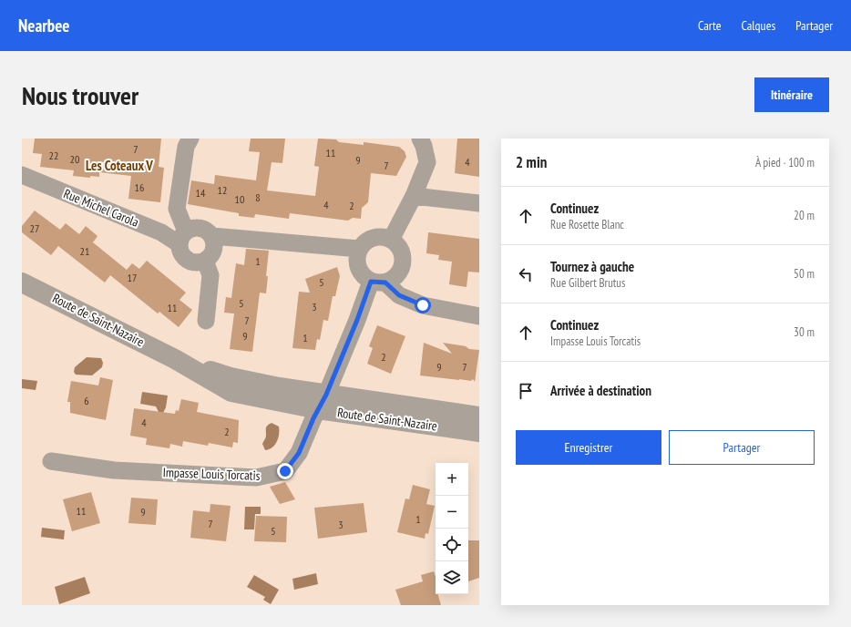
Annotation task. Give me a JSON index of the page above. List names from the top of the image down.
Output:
{
  "streets": {
    "street": ["Rue Michel Carola", "Route de Saint-Nazaire", "Impasse Louis Torcatis"]
  },
  "crossings": [
    ["Route de Saint-Nazaire", "Impasse Louis Torcatis"]
  ],
  "districts": ["Les Coteaux V"],
  "house_numbers": [
    "7",
    "11",
    "22",
    "20",
    "9",
    "4",
    "7",
    "16",
    "12",
    "14",
    "8",
    "10",
    "4",
    "2",
    "27",
    "21",
    "1",
    "17",
    "5",
    "5",
    "3",
    "11",
    "7",
    "9",
    "1",
    "2",
    "9",
    "7",
    "6",
    "4",
    "2",
    "11",
    "9",
    "1",
    "7",
    "3",
    "5"
  ],
  "page": {
    "header": "Nearbee",
    "nav": ["Carte", "Calques", "Partager"],
    "buttons": [
      "Itinéraire",
      ["Enregistrer", "Partager"]
    ],
    "title": "Nous trouver",
    "heading": ["2 min", "À pied · 100 m"],
    "list": [
      ["Continuez", "Rue Rosette Blanc", "20 m"],
      ["Tournez à gauche", "Rue Gilbert Brutus", "50 m"],
      ["Continuez", "Impasse Louis Torcatis", "30 m"],
      "Arrivée à destination"
    ],
    "map_buttons": ["+", "−"]
  }
}
